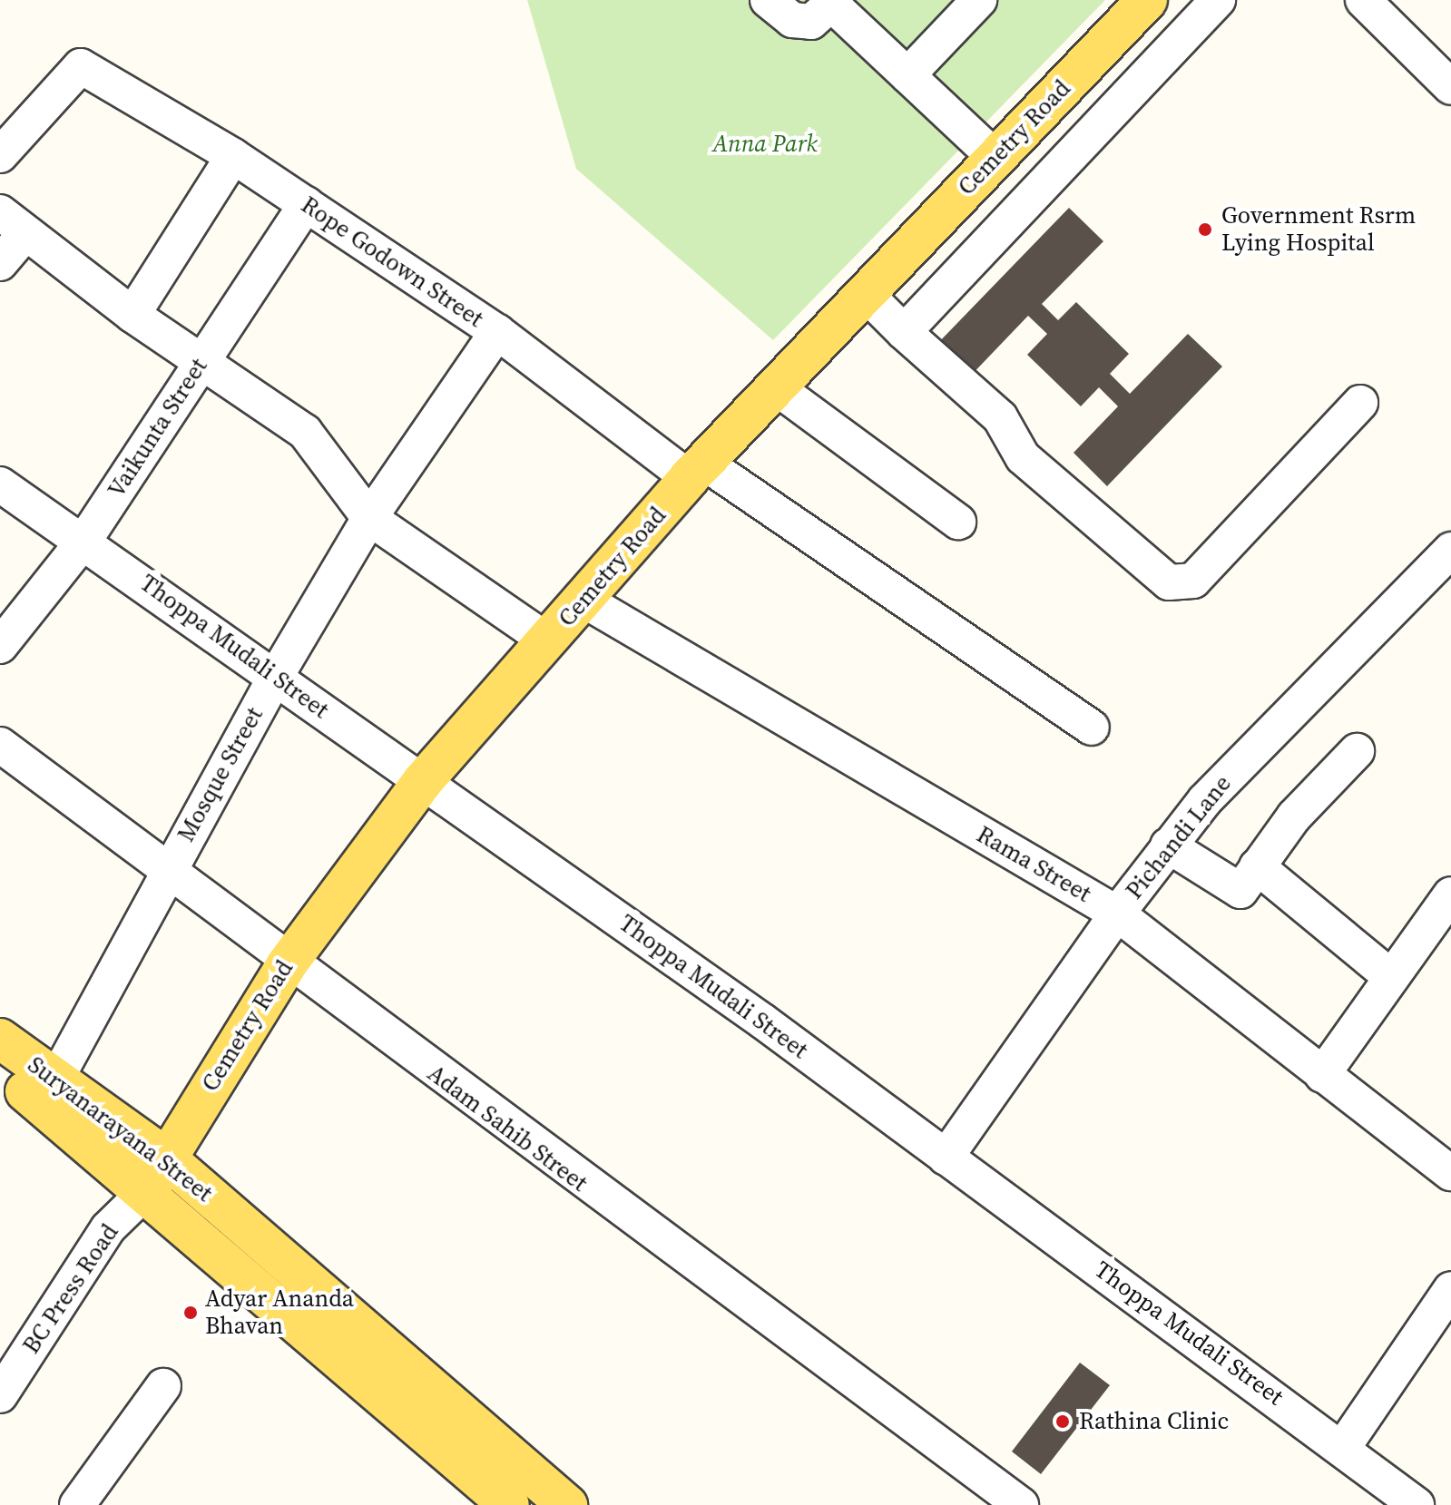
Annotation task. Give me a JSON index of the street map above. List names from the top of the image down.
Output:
{
  "streets": {
    "main road": ["Cemetry Road", "Suryanarayana Street"],
    "street": [
      "Rope Godown Street",
      "Vaikunta Street",
      "Thoppa Mudali Street",
      "Mosque Street",
      "Pichandi Lane",
      "Rama Street",
      "Adam Sahib Street",
      "BC Press Road"
    ]
  },
  "crossings": [
    ["Cemetry Road", "Rope Godown Street"],
    ["Cemetry Road", "Thoppa Mudali Street"],
    ["Cemetry Road", "Rama Street"],
    ["Cemetry Road", "Adam Sahib Street"],
    ["Cemetry Road", "Suryanarayana Street"],
    ["Cemetry Road", "BC Press Road"],
    ["Rope Godown Street", "Vaikunta Street"],
    ["Rope Godown Street", "Mosque Street"],
    ["Vaikunta Street", "Thoppa Mudali Street"],
    ["Thoppa Mudali Street", "Mosque Street"],
    ["Thoppa Mudali Street", "Pichandi Lane"],
    ["Mosque Street", "Adam Sahib Street"],
    ["Mosque Street", "Suryanarayana Street"],
    ["Pichandi Lane", "Rama Street"],
    ["Suryanarayana Street", "BC Press Road"]
  ],
  "parks": ["Anna Park"],
  "places": ["Government Rsrm Lying Hospital", "Adyar Ananda Bhavan", "Rathina Clinic"]
}
